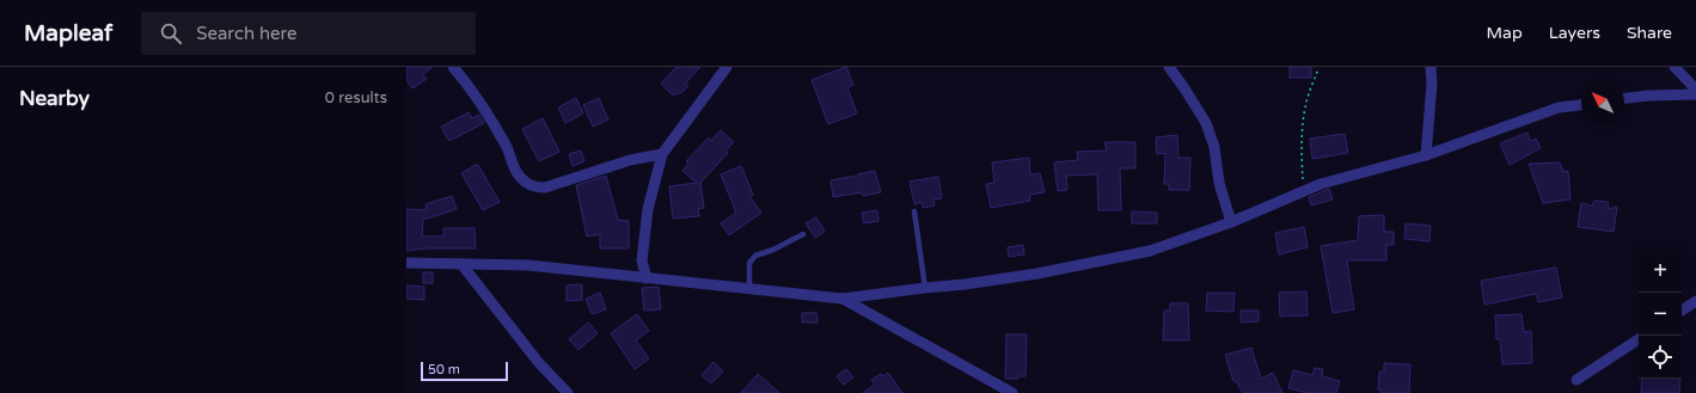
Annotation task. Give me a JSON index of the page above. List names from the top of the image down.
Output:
{
  "scale_bar": "50 m",
  "north": "top left",
  "page": {
    "header": "Mapleaf",
    "search": "Search here",
    "nav": ["Map", "Layers", "Share"],
    "heading": ["Nearby", "0 results"],
    "map_buttons": ["+", "−"],
    "scale": "50 m"
  }
}
